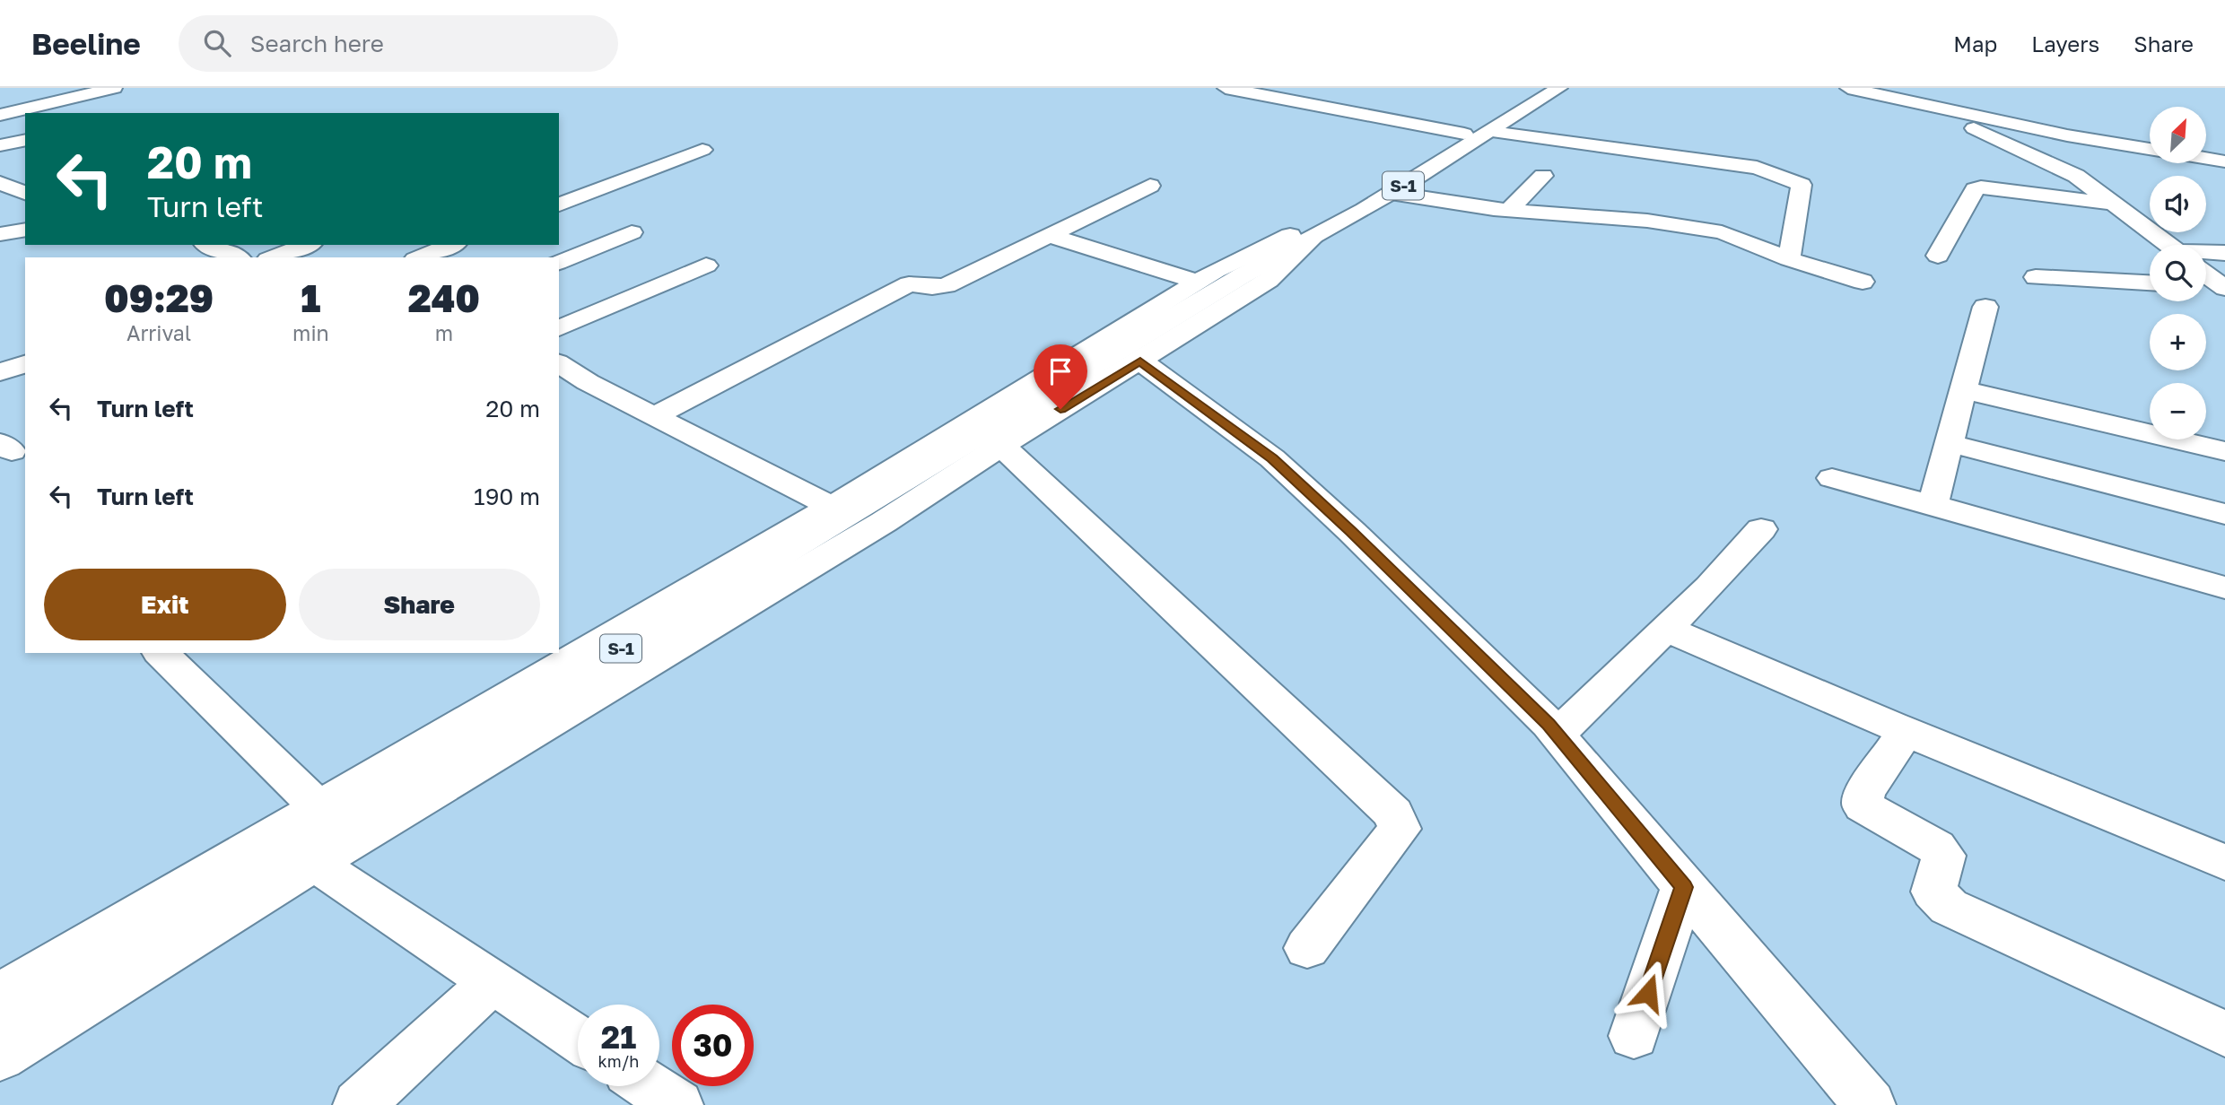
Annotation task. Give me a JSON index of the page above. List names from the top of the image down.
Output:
{
  "streets": {
    "street": ["S-1"]
  },
  "north": "top right",
  "page": {
    "header": "Beeline",
    "search": "Search here",
    "nav": ["Map", "Layers", "Share"],
    "map_buttons": ["+", "−"],
    "turn": ["20 m", "Turn left"],
    "eta": [
      "09:29",
      "Arrival",
      "1",
      "min",
      "240",
      "m"
    ],
    "list": [
      {
        "name": "Turn left",
        "value": "20 m"
      },
      {
        "name": "Turn left",
        "value": "190 m"
      }
    ],
    "buttons": ["Exit", "Share"],
    "speed": "21 km/h",
    "limit": "30"
  }
}
